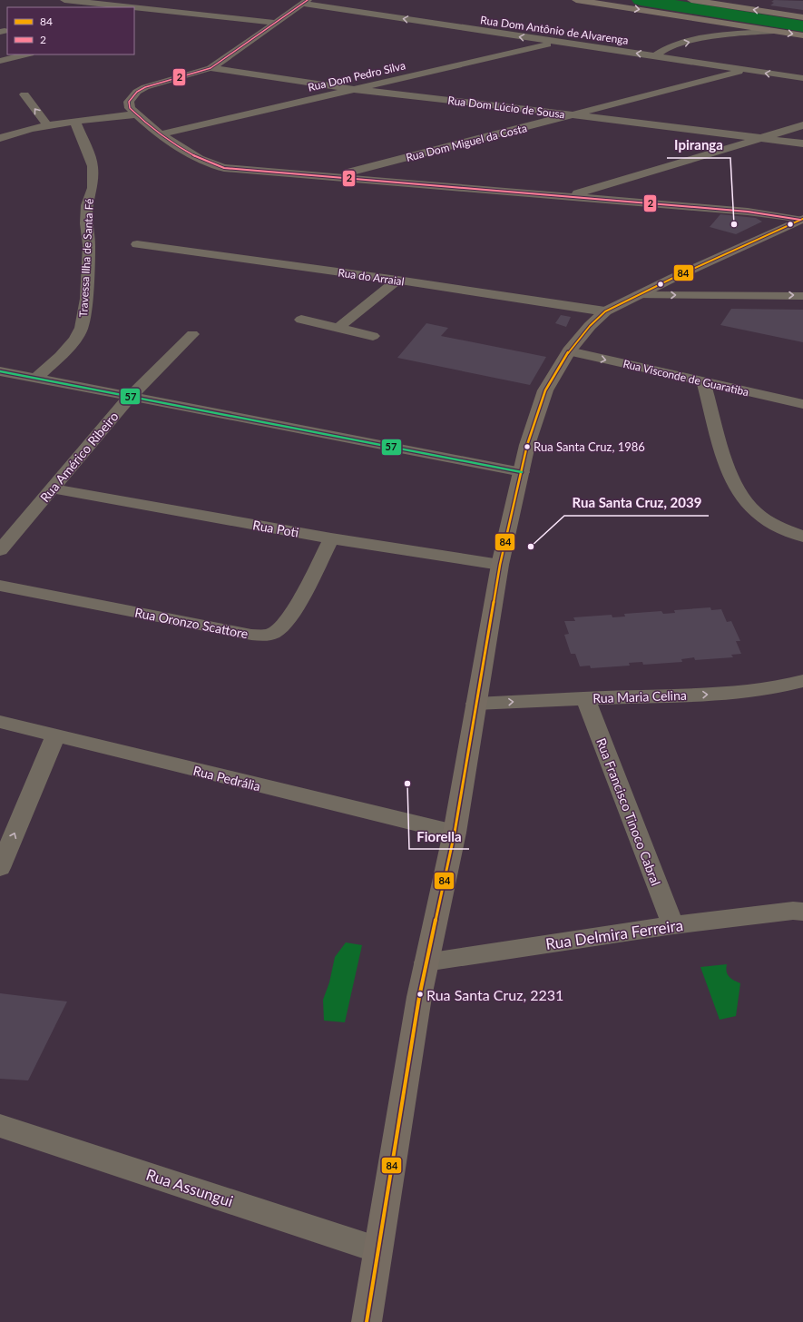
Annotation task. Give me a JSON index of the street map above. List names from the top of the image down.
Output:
{
  "streets": {
    "street": [
      "Rua Dom Antônio de Alvarenga",
      "Rua Dom Pedro Silva",
      "Rua Dom Lúcio de Sousa",
      "Rua Dom Miguel da Costa",
      "Travessa Ilha de Santa Fé",
      "Rua do Arraial",
      "Rua Visconde de Guaratiba",
      "Rua Américo Ribeiro",
      "Rua Poti",
      "Rua Oronzo Scattore",
      "Rua Maria Celina",
      "Rua Pedrália",
      "Rua Francisco Tinoco Cabral",
      "Rua Delmira Ferreira",
      "Rua Assungui"
    ]
  },
  "crossings": [
    ["Rua Dom Antônio de Alvarenga", "Rua Dom Pedro Silva"],
    ["Rua Dom Antônio de Alvarenga", "Rua Dom Miguel da Costa"],
    ["Rua Dom Pedro Silva", "Rua Dom Lúcio de Sousa"],
    ["Rua Dom Lúcio de Sousa", "Rua Dom Miguel da Costa"],
    ["Rua Américo Ribeiro", "Rua Poti"],
    ["Rua Poti", "Rua Oronzo Scattore"],
    ["Rua Maria Celina", "Rua Francisco Tinoco Cabral"],
    ["Rua Francisco Tinoco Cabral", "Rua Delmira Ferreira"]
  ],
  "one_way": ["Rua Maria Celina"],
  "places": [
    "Ipiranga",
    "Rua Santa Cruz, 1986",
    "Rua Santa Cruz, 2039",
    "Fiorella",
    "Rua Santa Cruz, 2231"
  ],
  "lines": ["transit line 2", "transit line 84", "transit line 57"],
  "legend": ["84", "2"]
}
